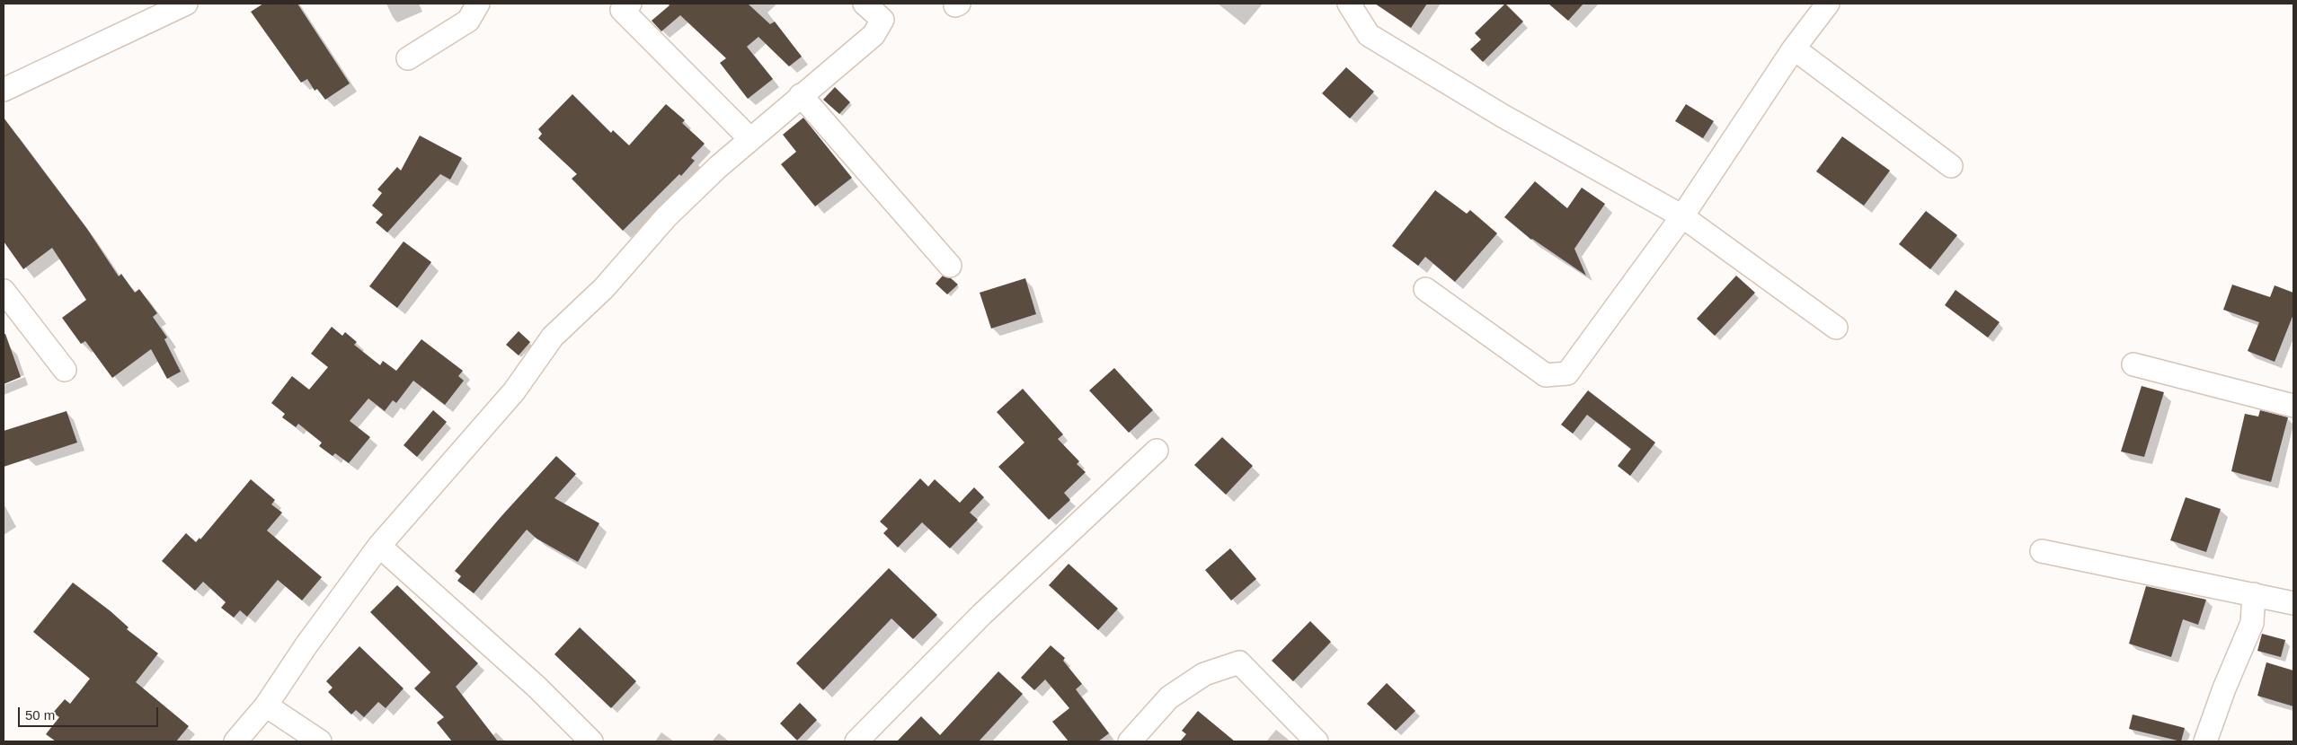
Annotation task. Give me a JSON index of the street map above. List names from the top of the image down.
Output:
{
  "scale_bar": "50 m"
}
